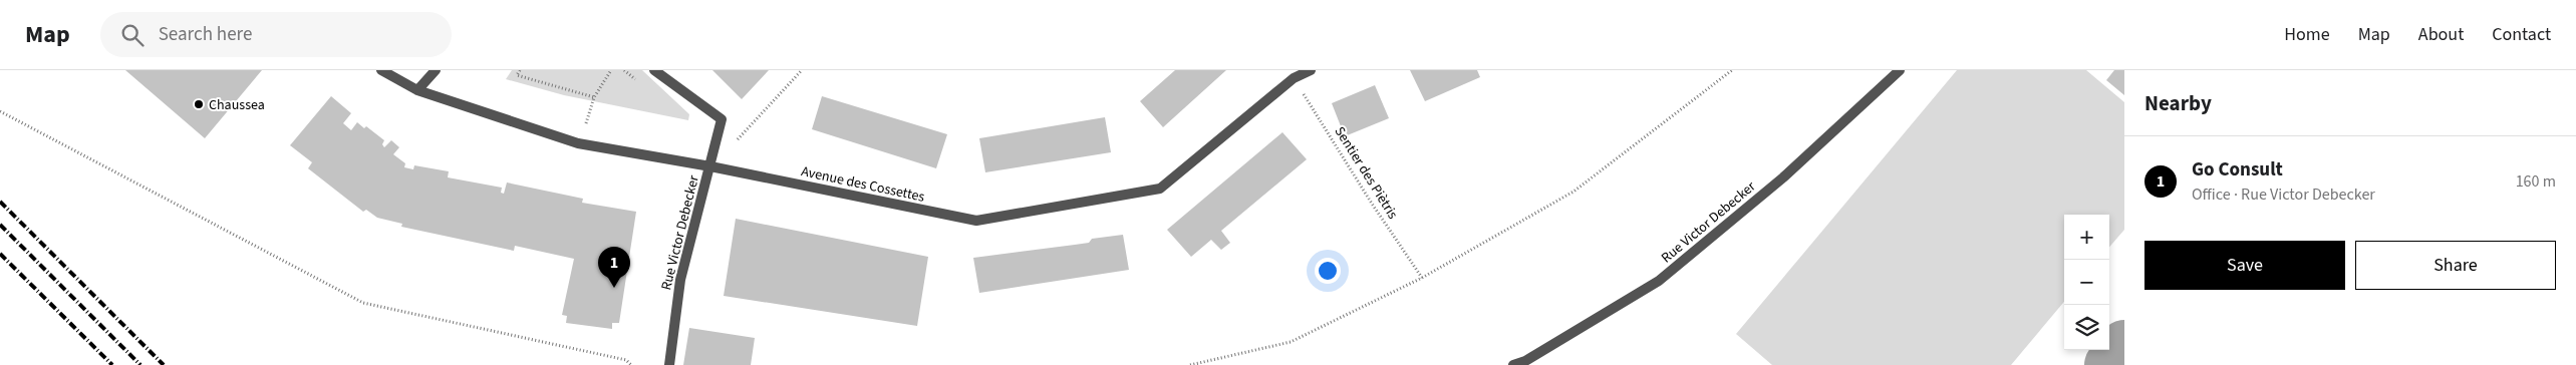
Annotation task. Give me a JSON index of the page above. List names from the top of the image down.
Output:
{
  "streets": {
    "street": ["Avenue des Cossettes", "Rue Victor Debecker"],
    "path": ["Sentier des Piètris"]
  },
  "crossings": [
    ["Sentier des Piètris", "Avenue des Cossettes"],
    ["Avenue des Cossettes", "Rue Victor Debecker"]
  ],
  "places": ["Chaussea"],
  "page": {
    "header": "Map",
    "search": "Search here",
    "nav": [
      "Home",
      "Map",
      "About",
      "Contact"
    ],
    "heading": "Nearby",
    "list": [
      {
        "mark": "1",
        "name": "Go Consult",
        "note": "Office · Rue Victor Debecker",
        "value": "160 m"
      }
    ],
    "map_buttons": ["+", "−"],
    "buttons": ["Save", "Share"],
    "pins": "1"
  }
}
